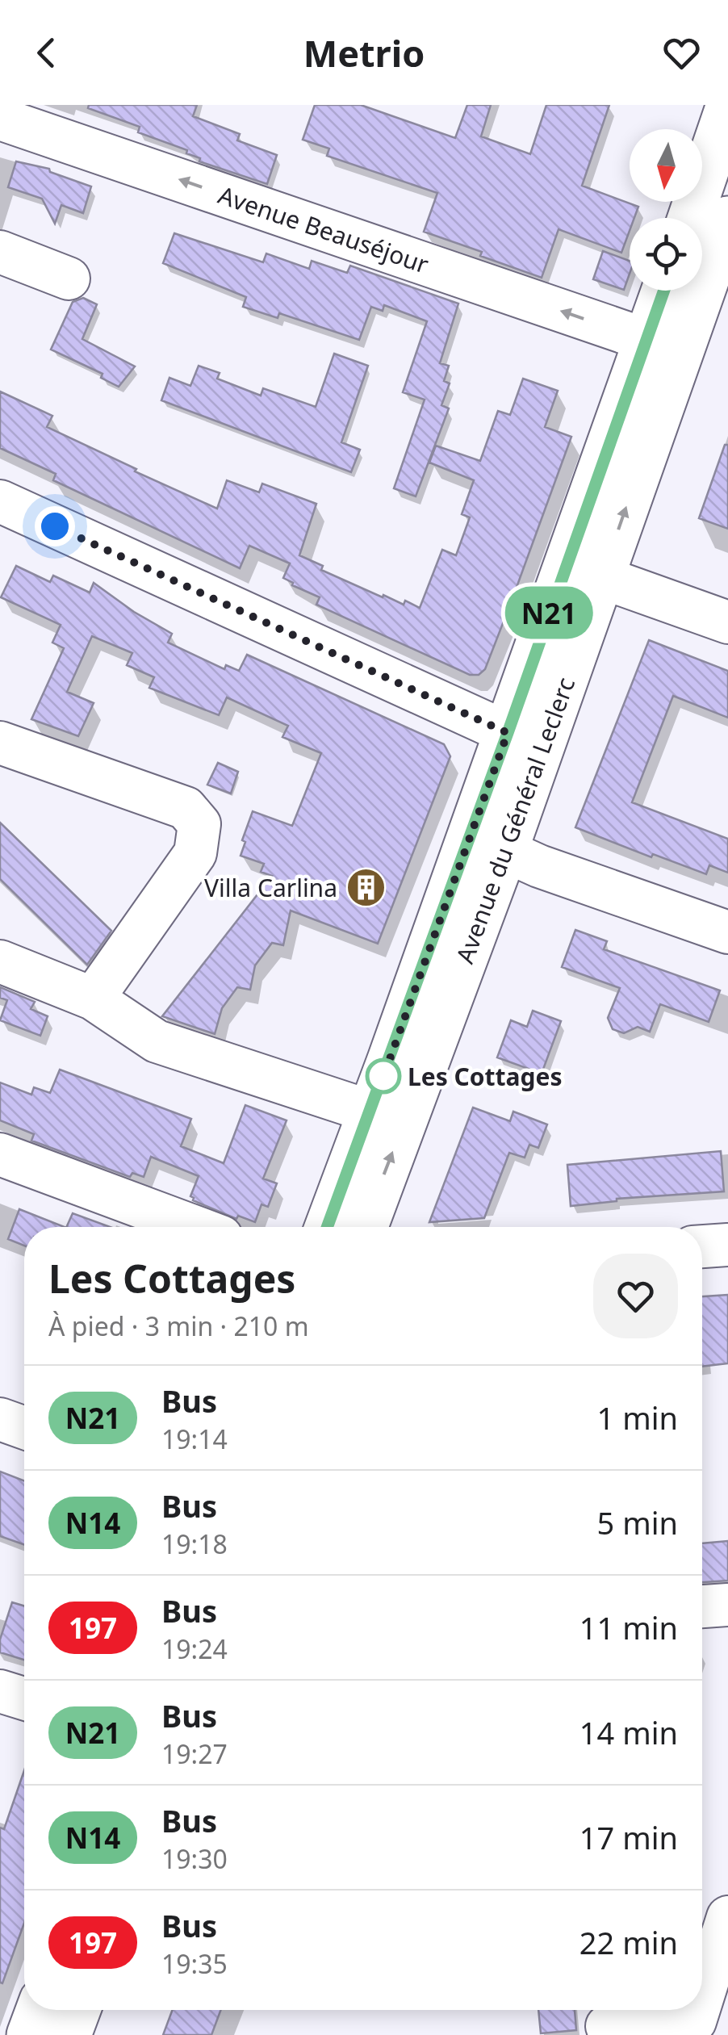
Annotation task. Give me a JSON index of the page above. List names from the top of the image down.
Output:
{
  "streets": {
    "main road": ["Avenue du Général Leclerc"],
    "street": ["Avenue Beauséjour"]
  },
  "crossings": [
    ["Avenue Beauséjour", "Avenue du Général Leclerc"]
  ],
  "places": {
    "building": ["Villa Carlina"],
    "other": ["Les Cottages"]
  },
  "lines": ["bus line N21"],
  "north": "bottom",
  "page": {
    "header": "Metrio",
    "on_map": "N21",
    "heading": ["Les Cottages", "À pied · 3 min · 210 m"],
    "list": [
      {
        "mark": "N21",
        "name": "Bus",
        "note": "19:14",
        "value": "1 min"
      },
      {
        "mark": "N14",
        "name": "Bus",
        "note": "19:18",
        "value": "5 min"
      },
      {
        "mark": "197",
        "name": "Bus",
        "note": "19:24",
        "value": "11 min"
      },
      {
        "mark": "N21",
        "name": "Bus",
        "note": "19:27",
        "value": "14 min"
      },
      {
        "mark": "N14",
        "name": "Bus",
        "note": "19:30",
        "value": "17 min"
      },
      {
        "mark": "197",
        "name": "Bus",
        "note": "19:35",
        "value": "22 min"
      }
    ]
  }
}
